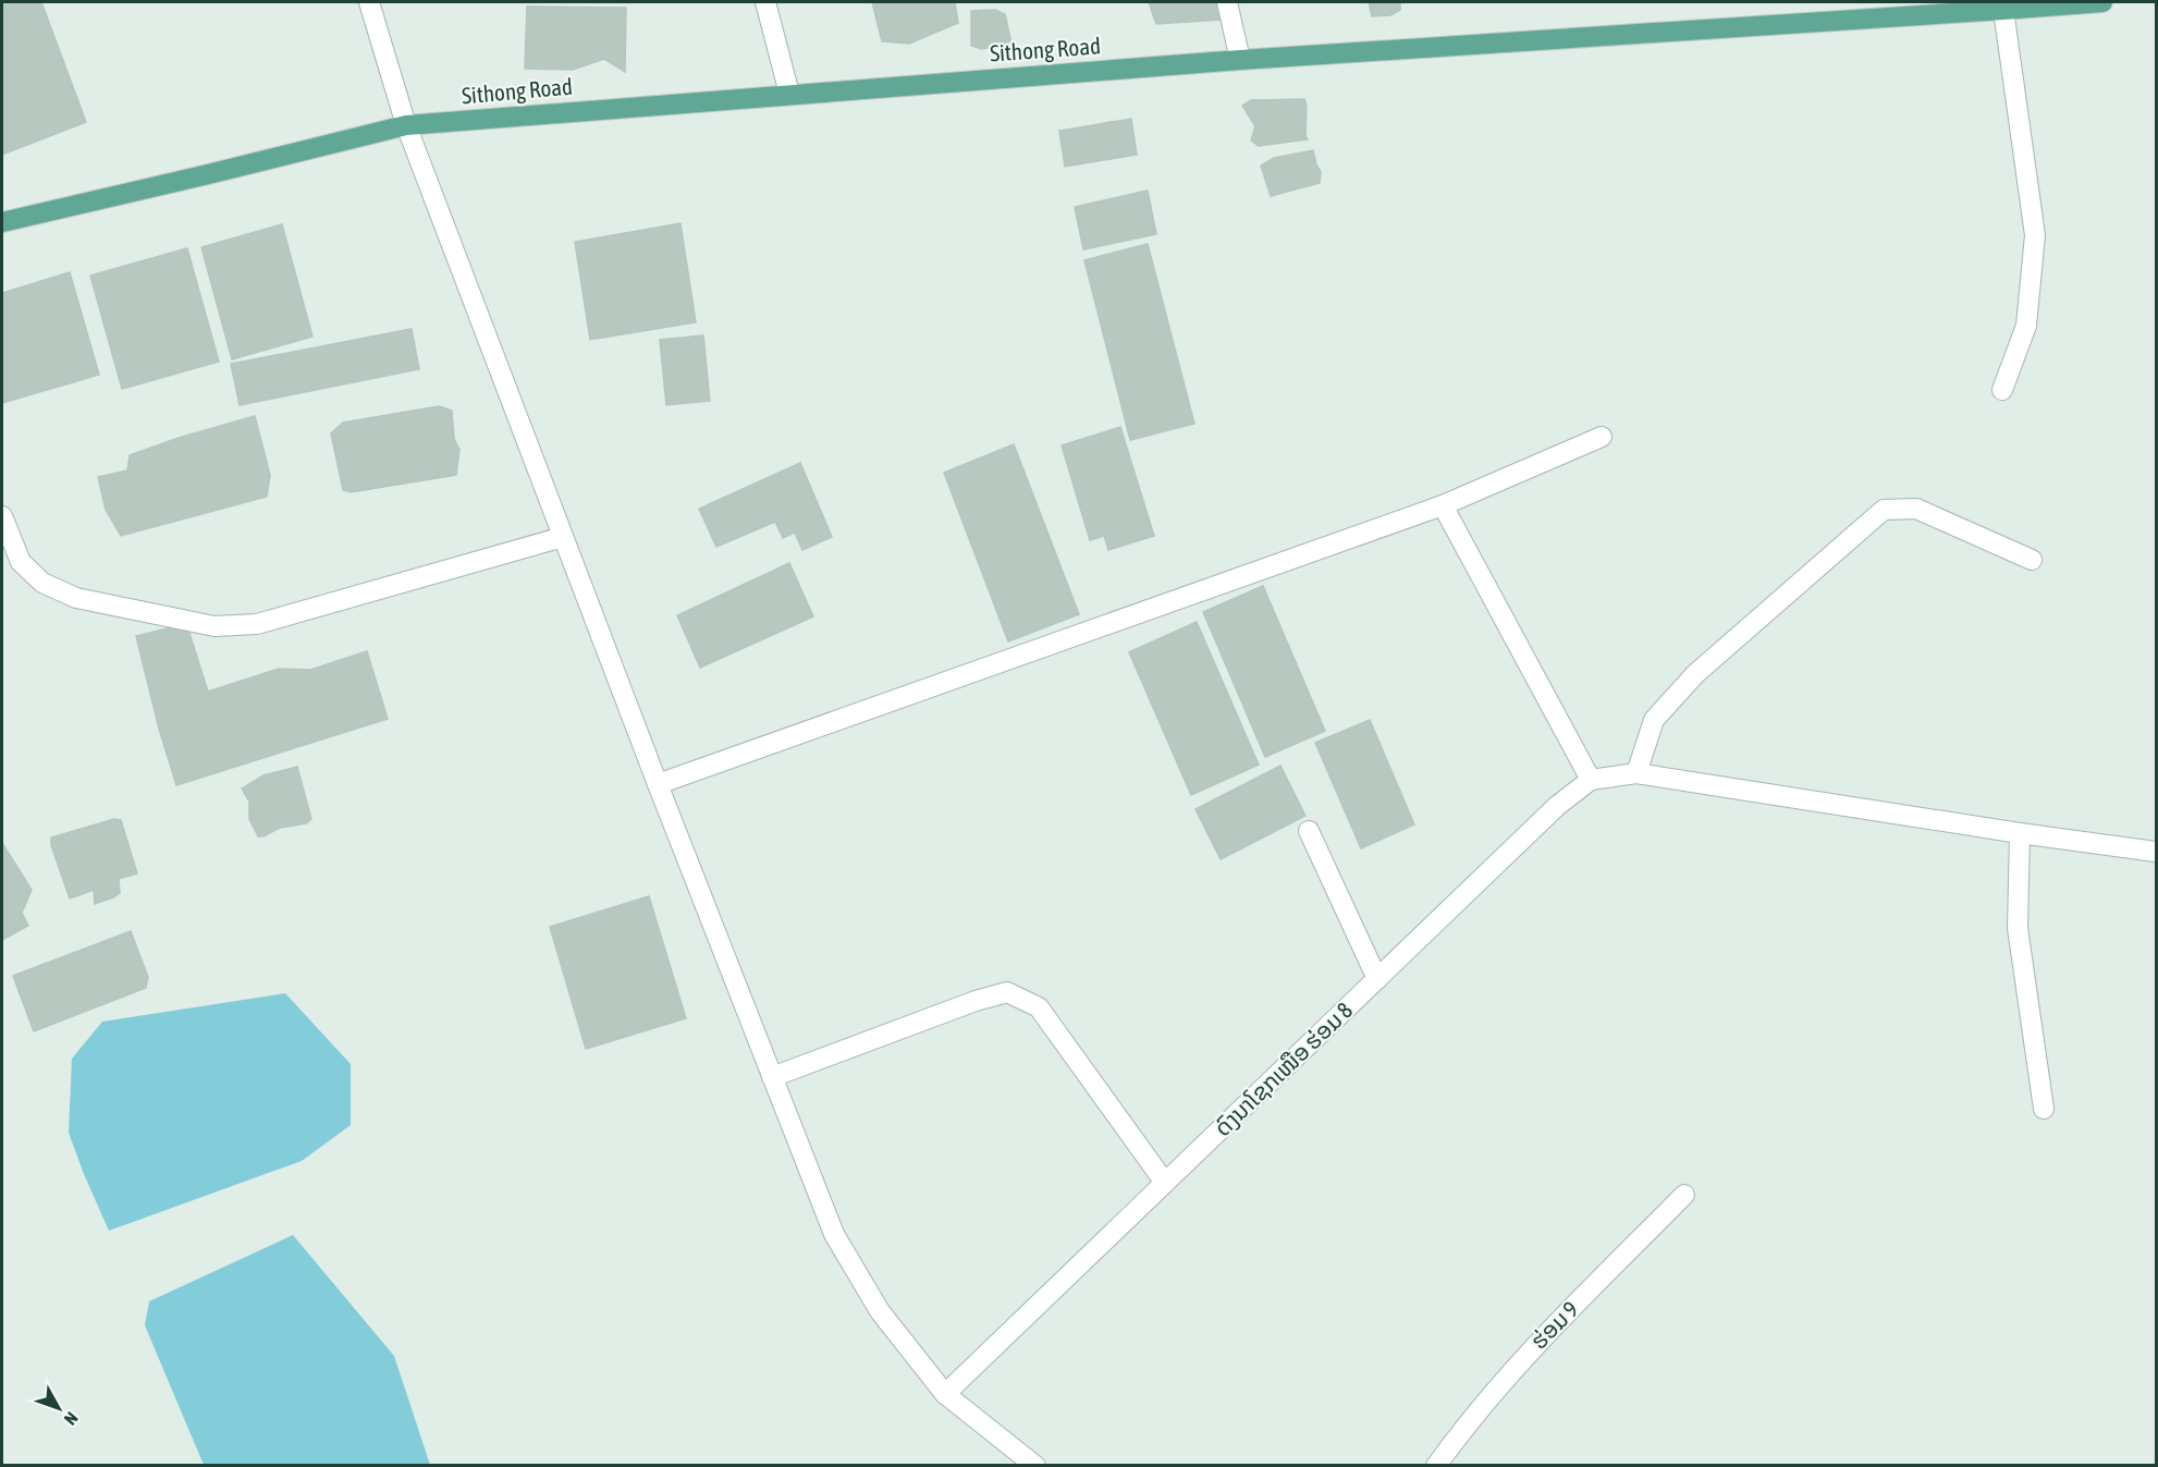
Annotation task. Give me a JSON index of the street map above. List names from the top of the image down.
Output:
{
  "streets": {
    "main road": ["Sithong Road"],
    "street": ["ດົງນາໂຊກເໜືອ ຮ່ອມ 8", "ຮ່ອມ 9"]
  },
  "north": "bottom right"
}
